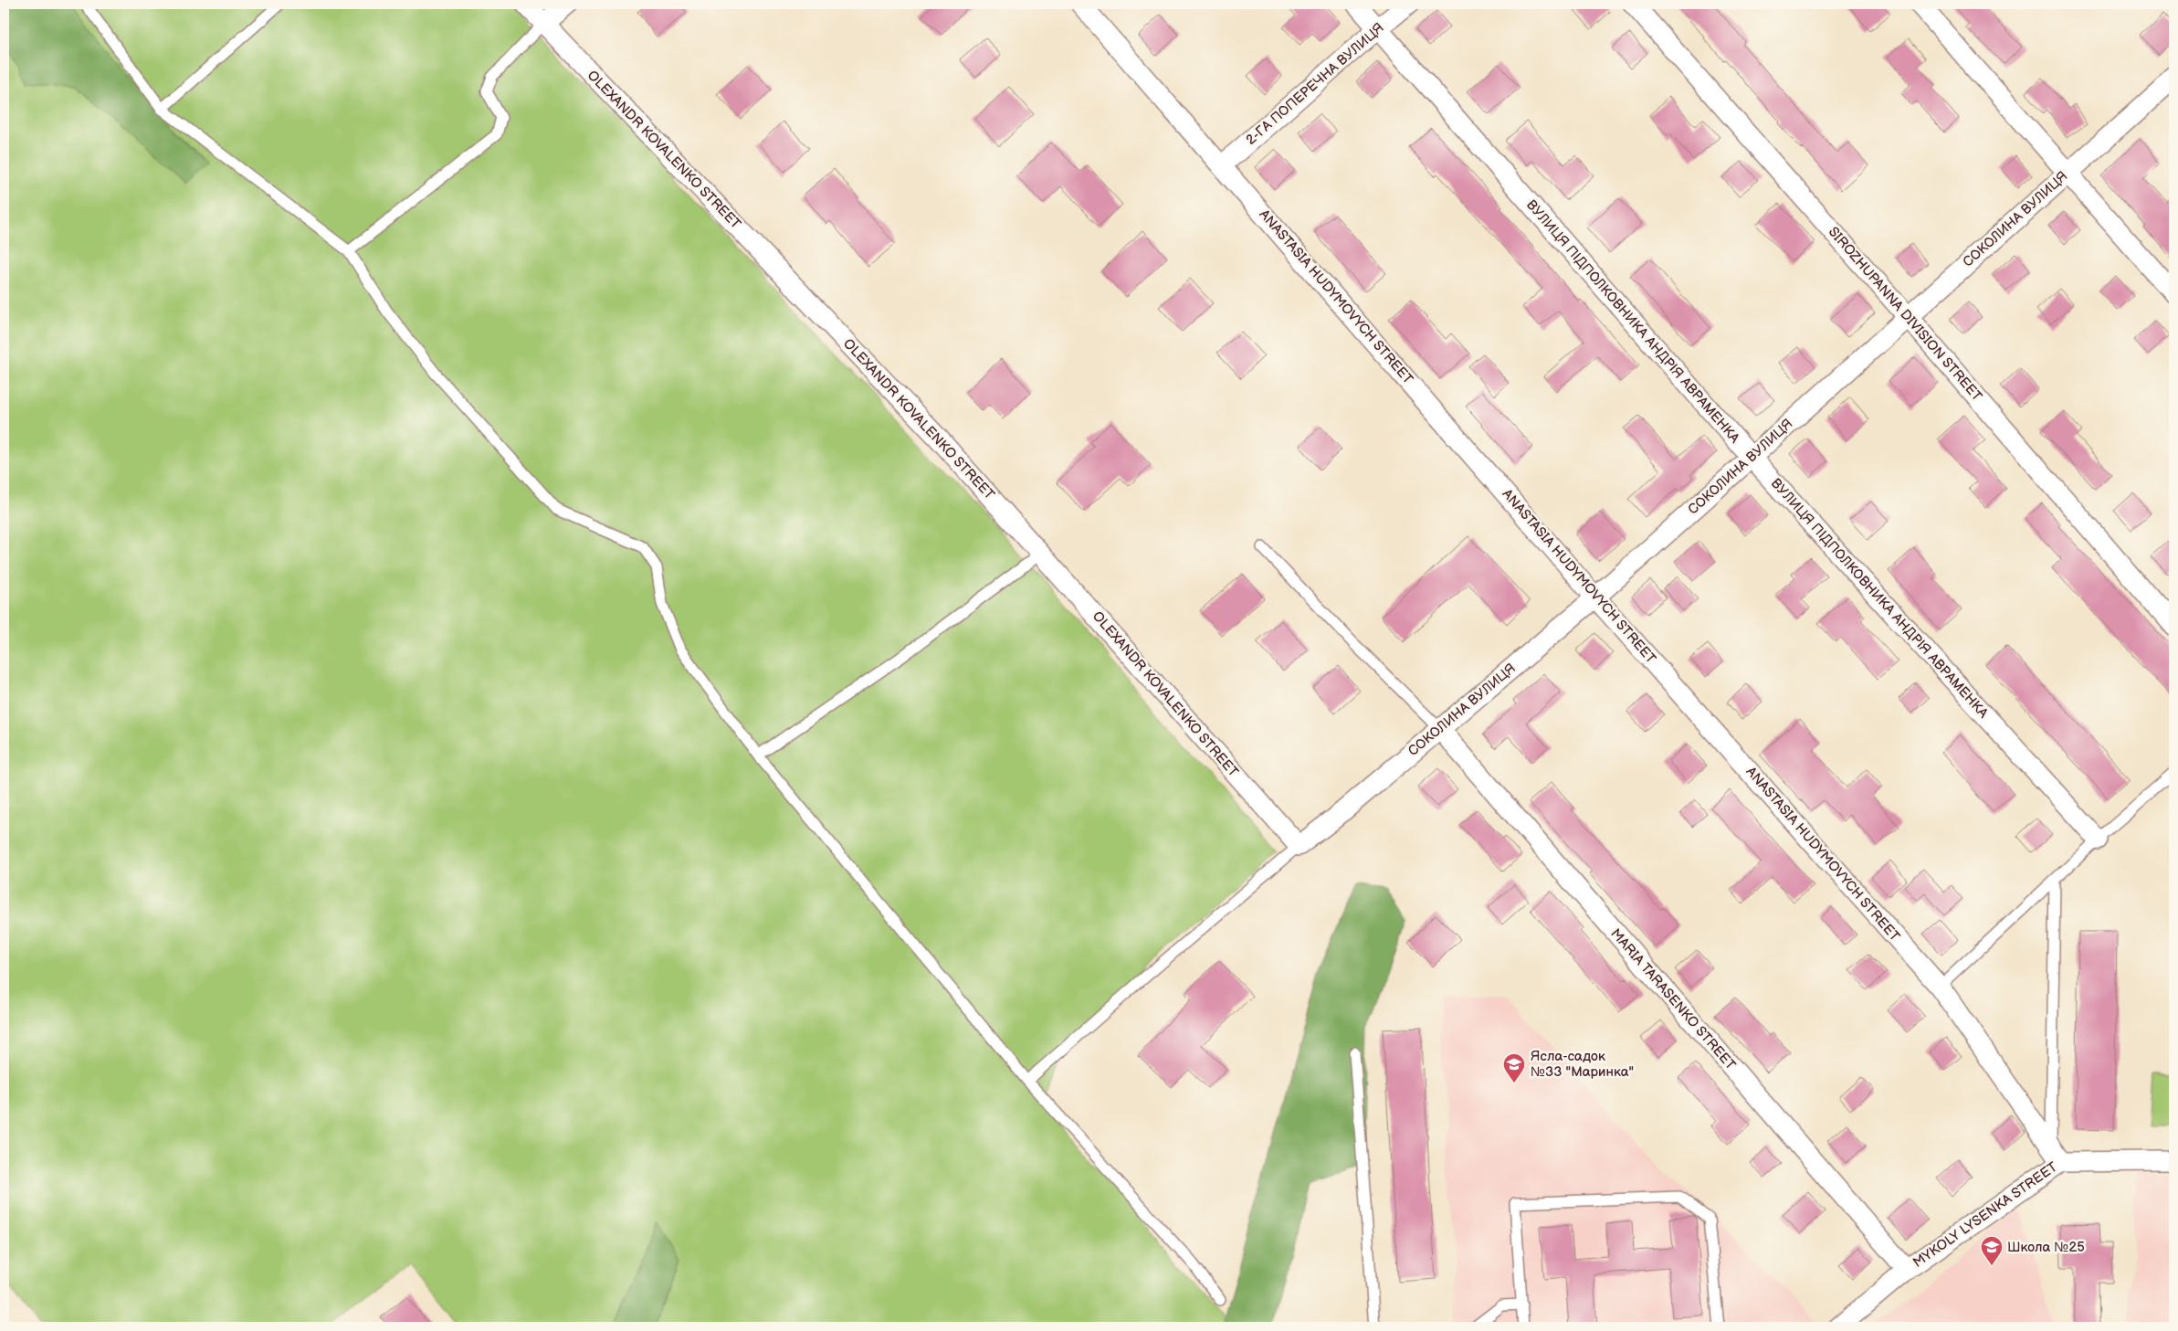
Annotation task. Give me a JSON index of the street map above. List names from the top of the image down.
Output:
{
  "streets": {
    "street": [
      "2-ГА ПОПЕРЕЧНА ВУЛИЦЯ",
      "OLEXANDR KOVALENKO STREET",
      "СОКОЛИНА ВУЛИЦЯ",
      "ANASTASIA HUDYMOVYCH STREET",
      "SIROZHUPANNA DIVISION STREET",
      "ВУЛИЦЯ ПІДПОЛКОВНИКА АНДРІЯ АВРАМЕНКА",
      "MARIA TARASENKO STREET",
      "MYKOLY LYSENKA STREET"
    ]
  },
  "crossings": [
    ["2-ГА ПОПЕРЕЧНА ВУЛИЦЯ", "ANASTASIA HUDYMOVYCH STREET"],
    ["2-ГА ПОПЕРЕЧНА ВУЛИЦЯ", "ВУЛИЦЯ ПІДПОЛКОВНИКА АНДРІЯ АВРАМЕНКА"],
    ["OLEXANDR KOVALENKO STREET", "СОКОЛИНА ВУЛИЦЯ"],
    ["СОКОЛИНА ВУЛИЦЯ", "ANASTASIA HUDYMOVYCH STREET"],
    ["СОКОЛИНА ВУЛИЦЯ", "SIROZHUPANNA DIVISION STREET"],
    ["СОКОЛИНА ВУЛИЦЯ", "ВУЛИЦЯ ПІДПОЛКОВНИКА АНДРІЯ АВРАМЕНКА"],
    ["СОКОЛИНА ВУЛИЦЯ", "MARIA TARASENKO STREET"],
    ["ANASTASIA HUDYMOVYCH STREET", "MYKOLY LYSENKA STREET"],
    ["MARIA TARASENKO STREET", "MYKOLY LYSENKA STREET"]
  ],
  "places": {
    "school or university": ["Ясла-садок №33 \"Маринка\"", "Школа №25"]
  }
}
